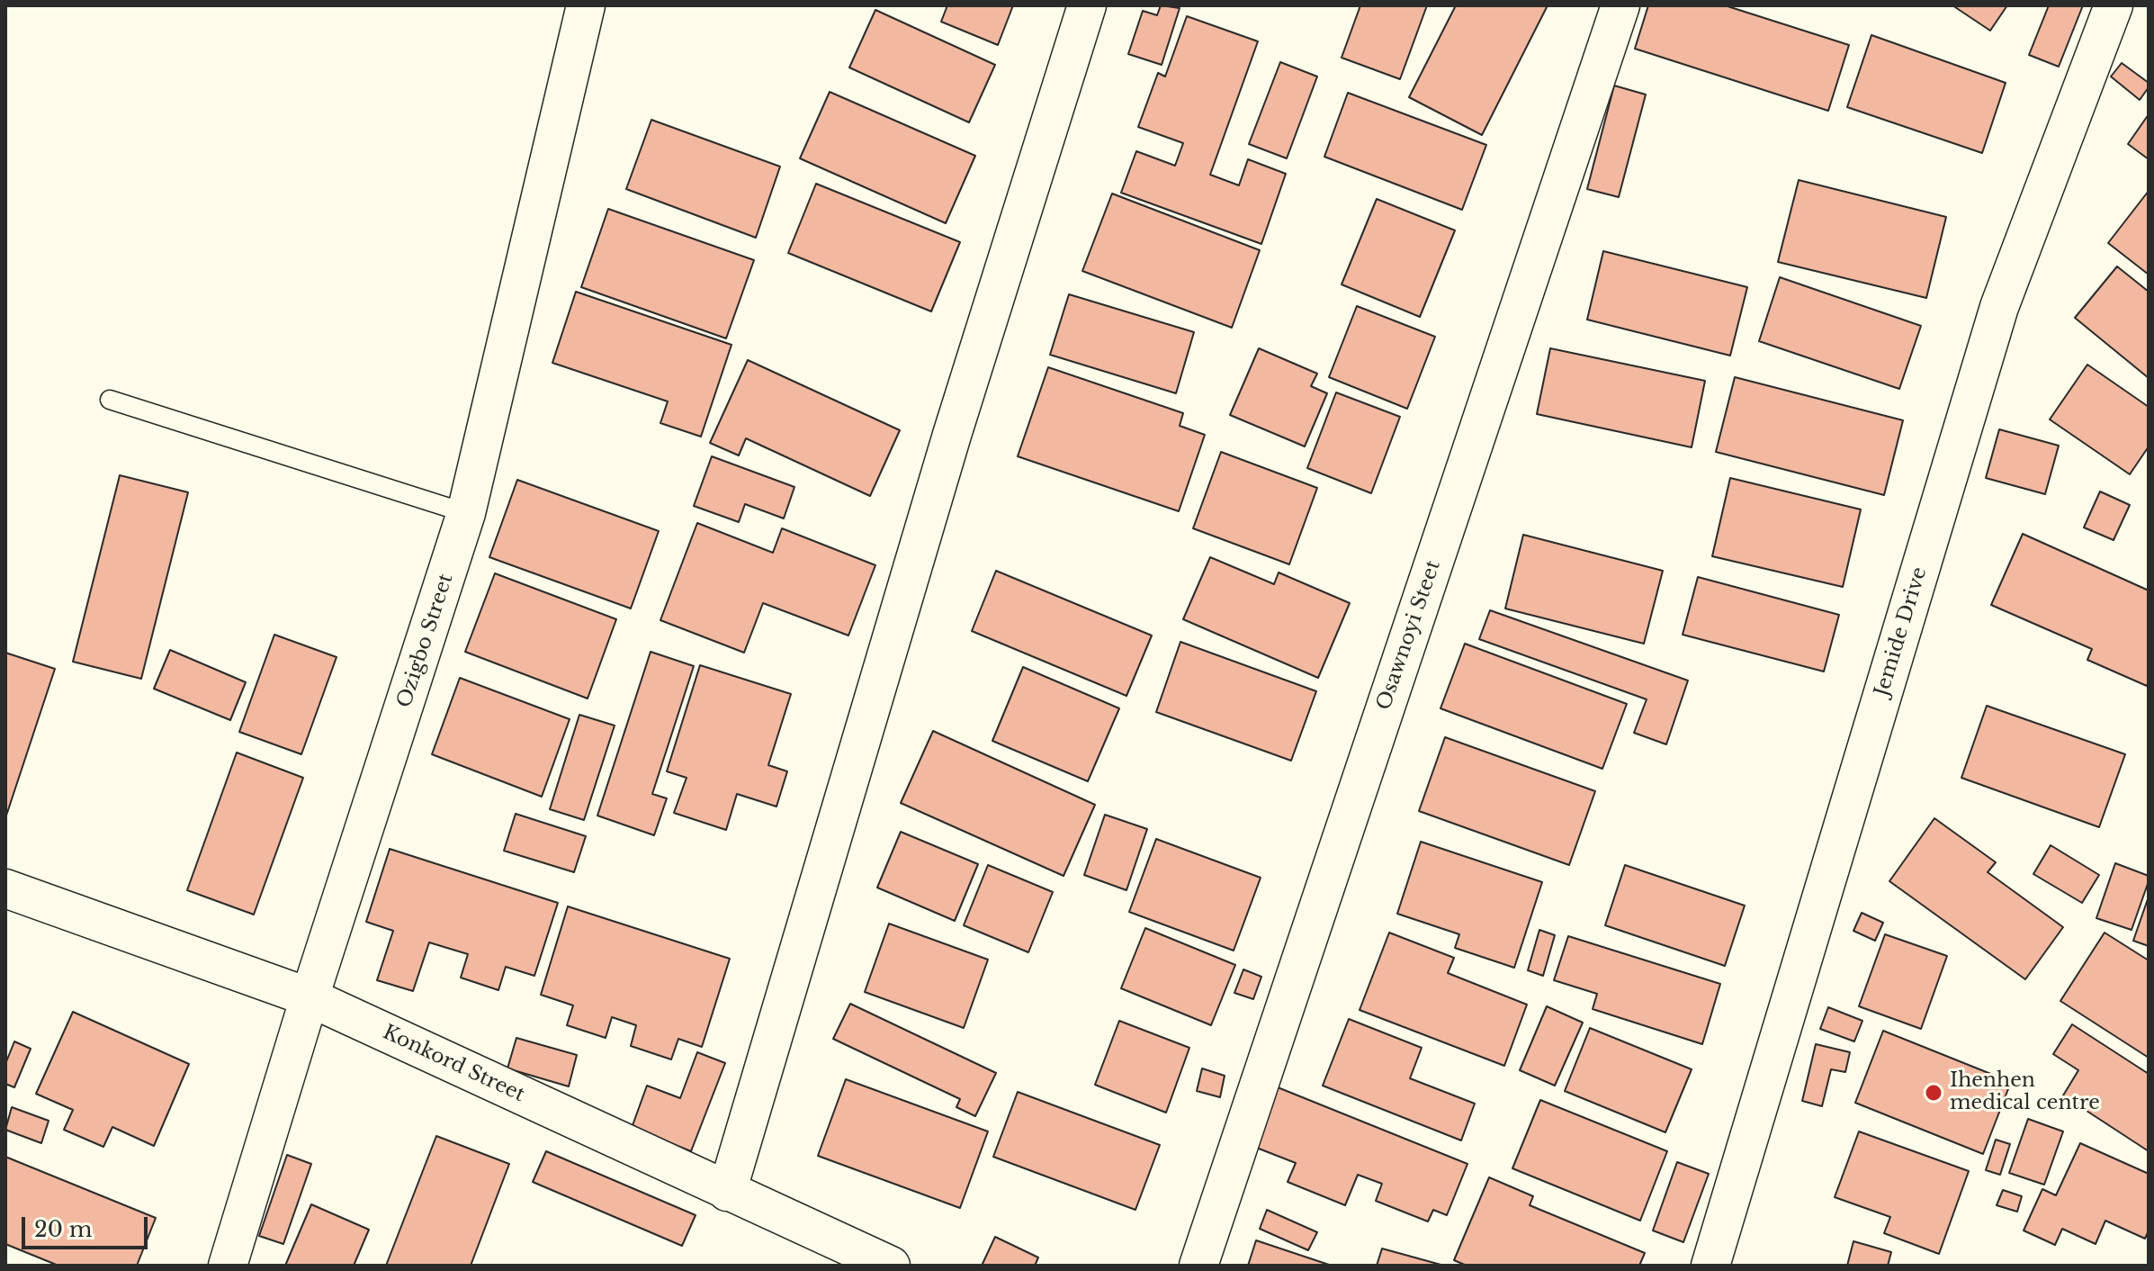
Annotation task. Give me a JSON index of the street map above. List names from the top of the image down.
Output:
{
  "streets": {
    "street": [
      "Jemide Drive",
      "Osawnoyi Steet",
      "Ozigbo Street",
      "Konkord Street"
    ]
  },
  "crossings": [
    ["Ozigbo Street", "Konkord Street"]
  ],
  "places": ["Ihenhen medical centre"],
  "scale_bar": "20 m"
}
